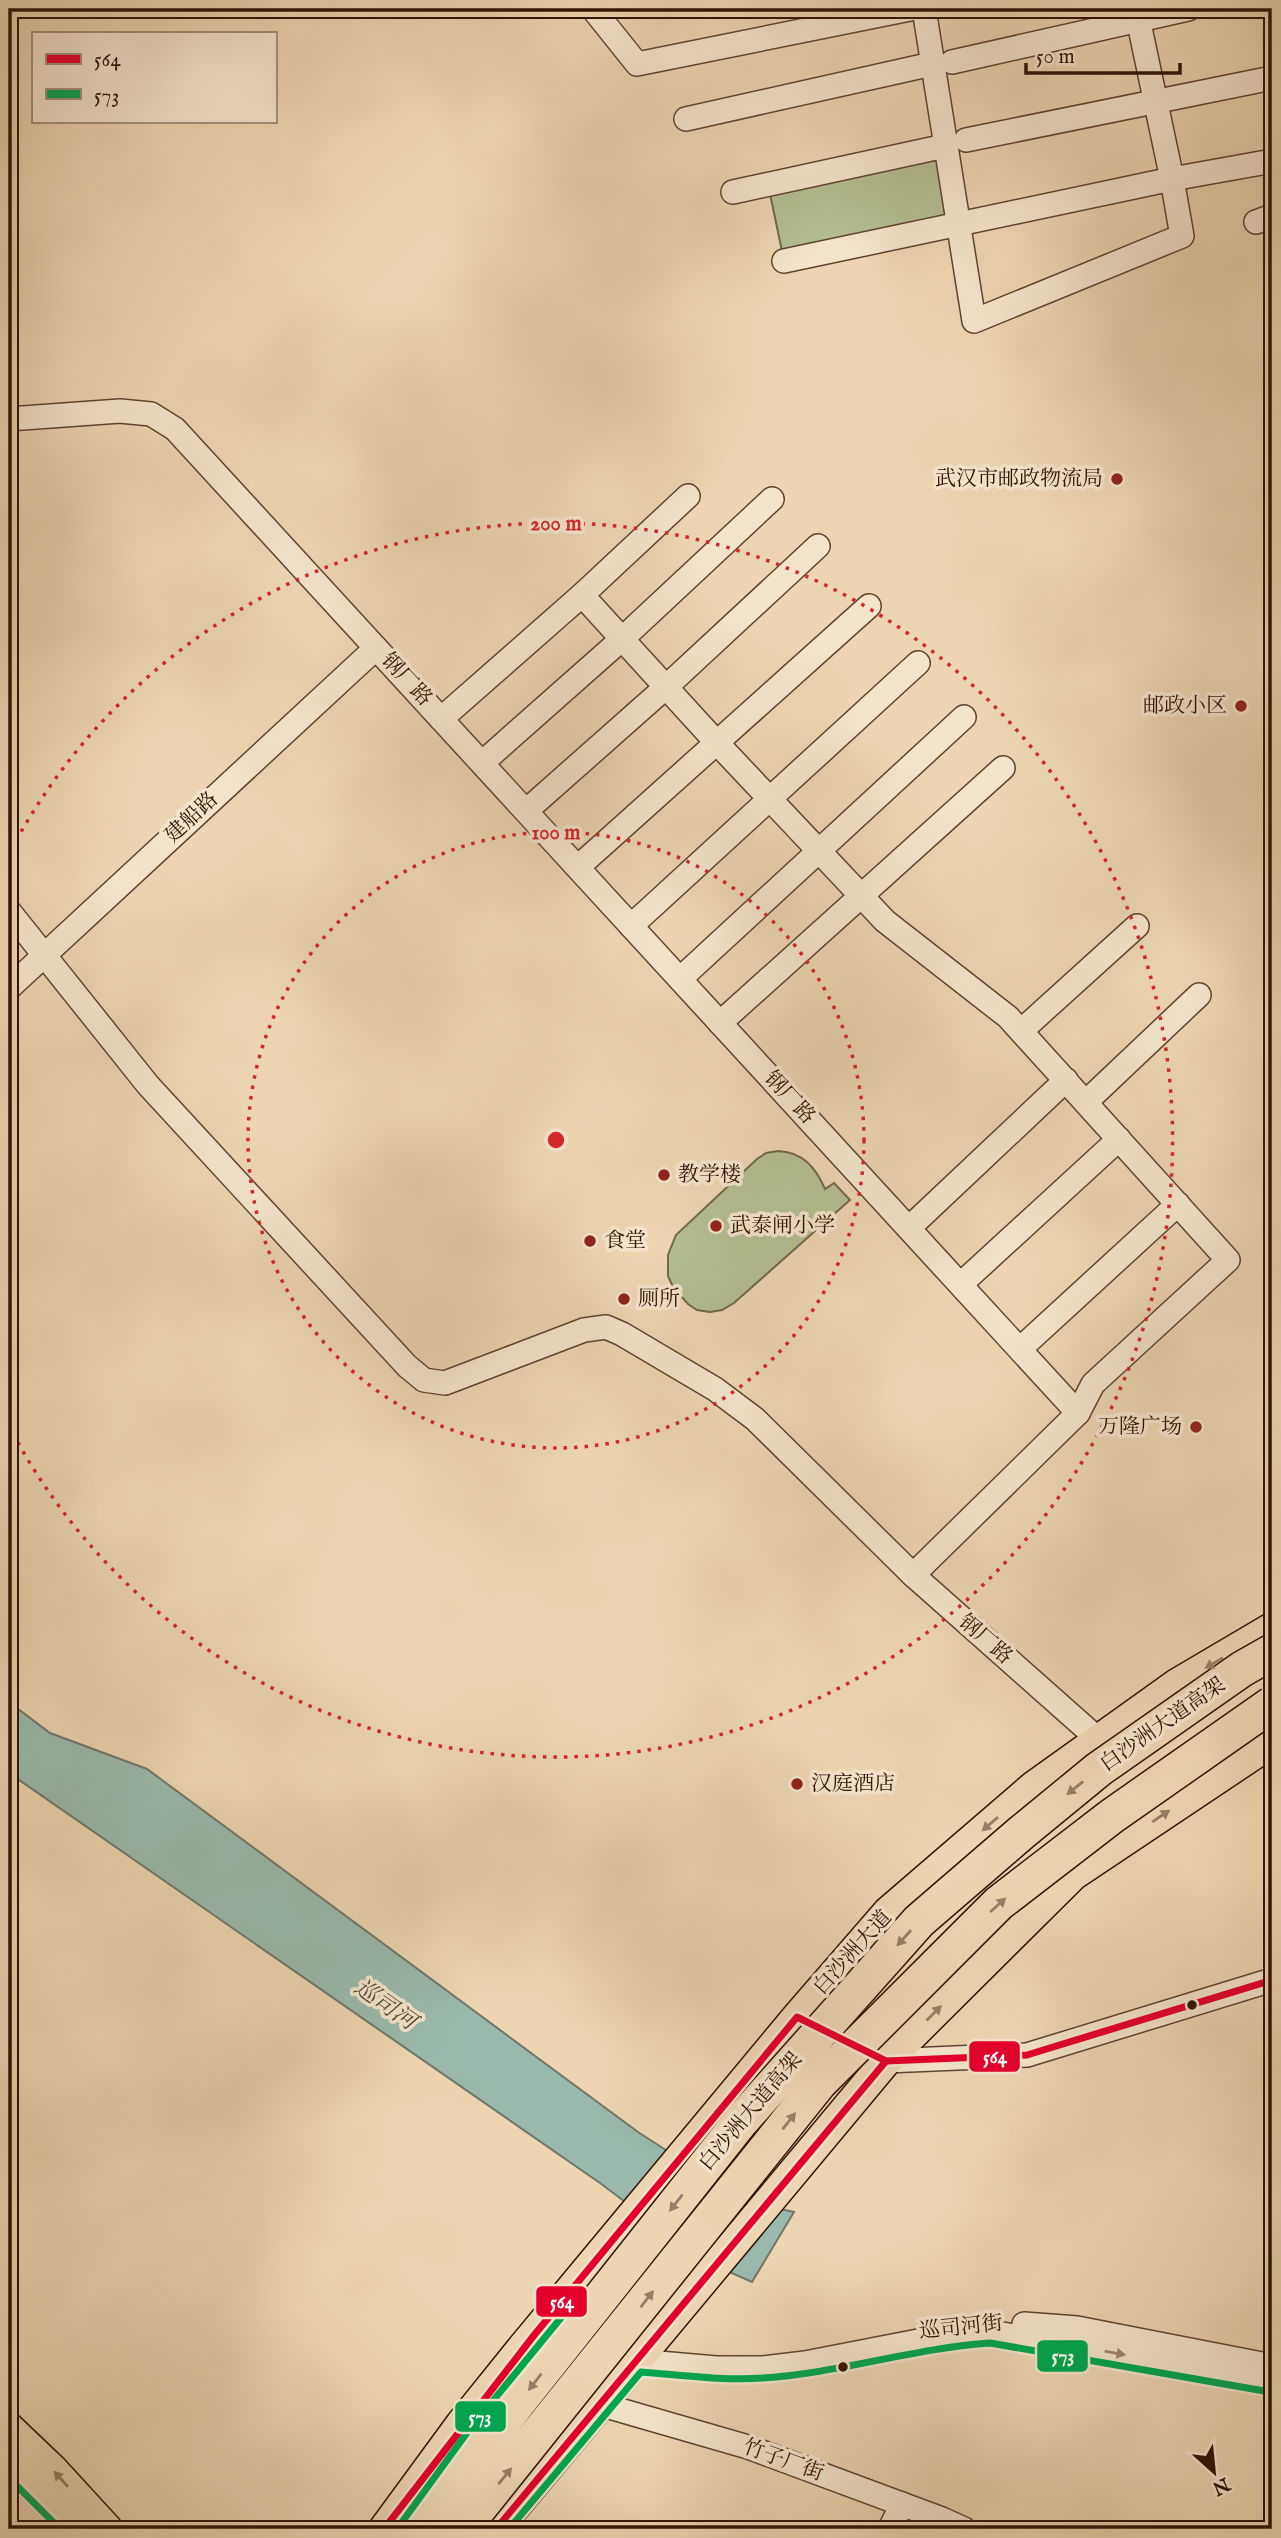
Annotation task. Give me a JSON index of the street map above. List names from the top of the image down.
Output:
{
  "streets": {
    "highway": ["白沙洲大道高架"],
    "main road": ["白沙洲大道"],
    "street": [
      "钢厂路",
      "建船路",
      "巡司河街",
      "竹子厂街"
    ]
  },
  "crossings": [
    ["钢厂路", "建船路"],
    ["钢厂路", "白沙洲大道"]
  ],
  "water": ["巡司河"],
  "places": [
    "武汉市邮政物流局",
    "邮政小区",
    "教学楼",
    "武泰闸小学",
    "食堂",
    "厕所",
    "万隆广场",
    "汉庭酒店"
  ],
  "lines": ["transit line 564", "transit line 573"],
  "legend": ["564", "573"],
  "scale_bar": "50 m",
  "north": "bottom right",
  "rings": ["200 m", "100 m"]
}
